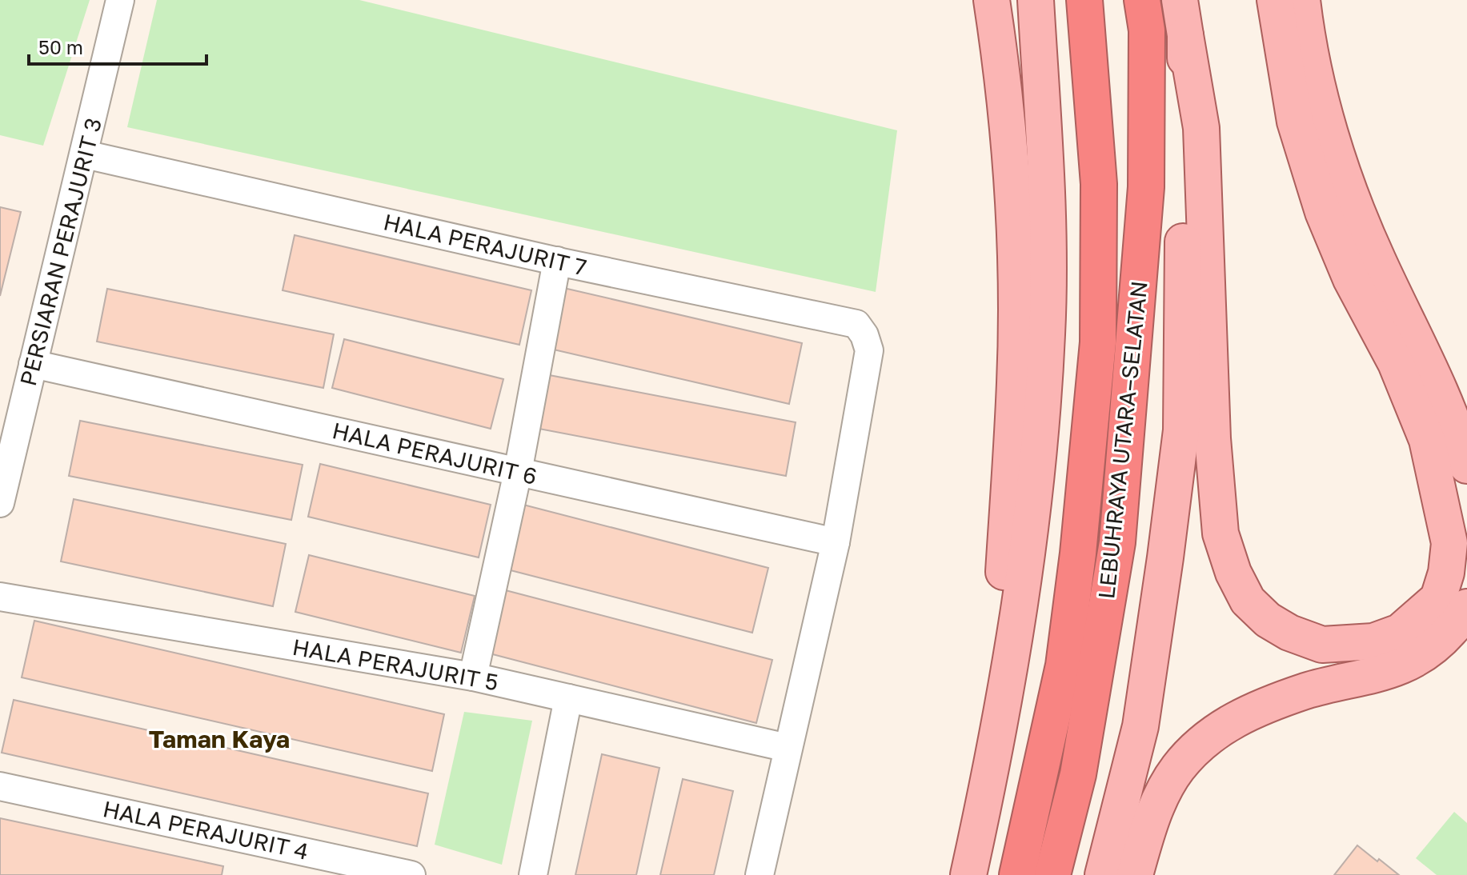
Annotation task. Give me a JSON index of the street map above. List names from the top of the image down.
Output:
{
  "streets": {
    "highway": ["LEBUHRAYA UTARA–SELATAN"],
    "street": [
      "HALA PERAJURIT 7",
      "PERSIARAN PERAJURIT 3",
      "HALA PERAJURIT 6",
      "HALA PERAJURIT 5",
      "HALA PERAJURIT 4"
    ]
  },
  "crossings": [
    ["HALA PERAJURIT 7", "PERSIARAN PERAJURIT 3"],
    ["HALA PERAJURIT 7", "HALA PERAJURIT 6"],
    ["PERSIARAN PERAJURIT 3", "HALA PERAJURIT 6"]
  ],
  "districts": ["Taman Kaya"],
  "scale_bar": "50 m"
}
